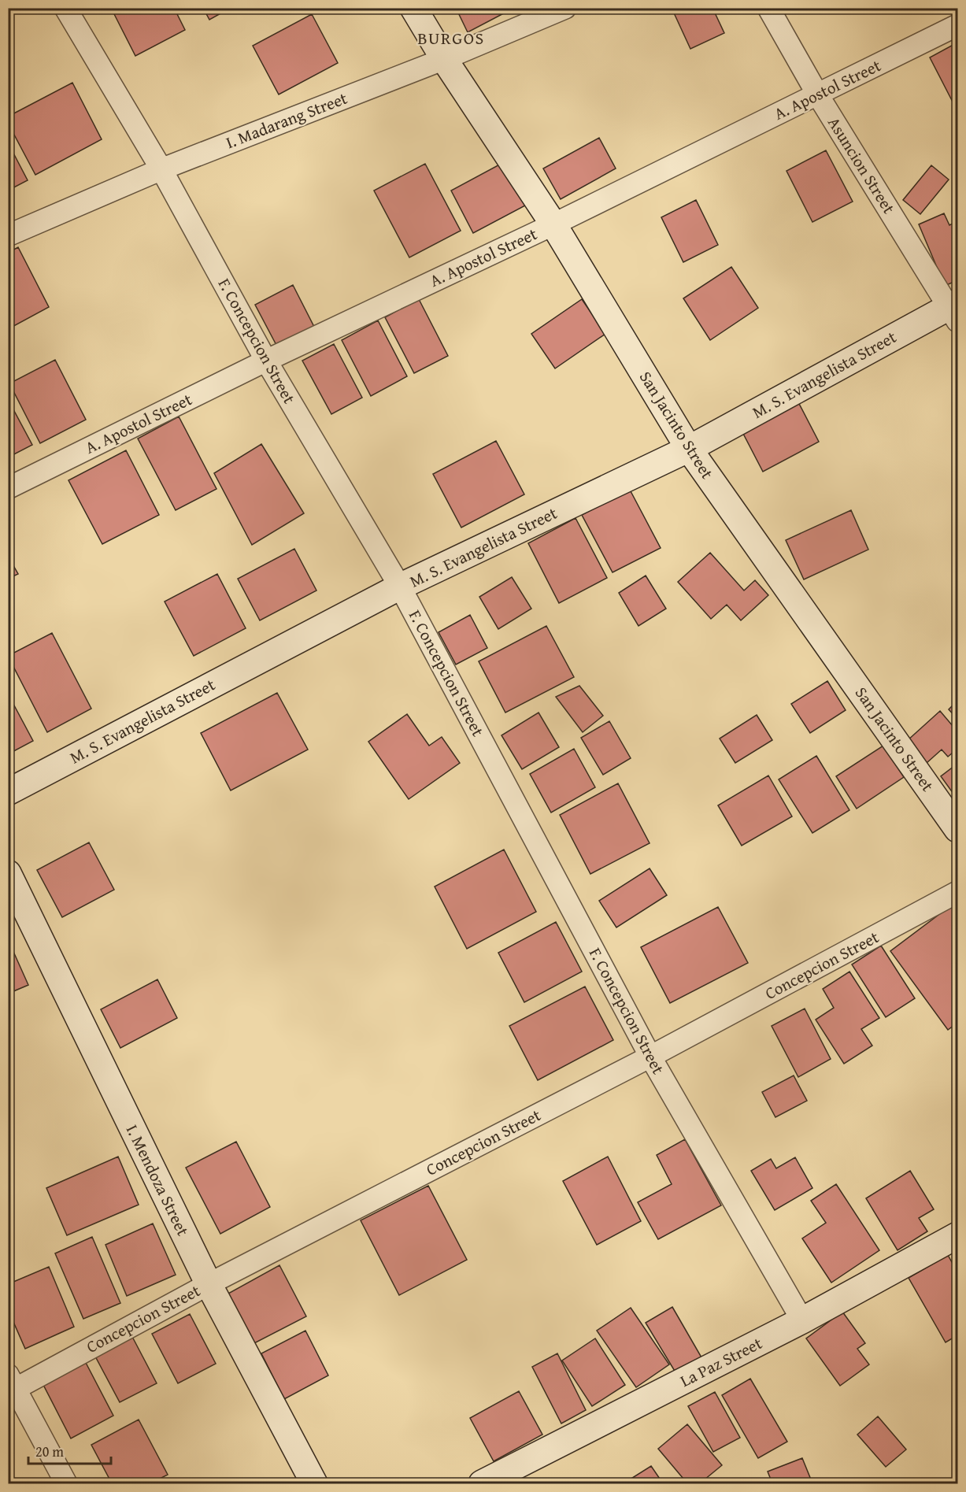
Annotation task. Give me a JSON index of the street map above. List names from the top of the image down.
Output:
{
  "streets": {
    "street": [
      "A. Apostol Street",
      "I. Madarang Street",
      "Asuncion Street",
      "F. Concepcion Street",
      "M. S. Evangelista Street",
      "San Jacinto Street",
      "Concepcion Street",
      "I. Mendoza Street",
      "La Paz Street"
    ]
  },
  "crossings": [
    ["A. Apostol Street", "Asuncion Street"],
    ["A. Apostol Street", "F. Concepcion Street"],
    ["A. Apostol Street", "San Jacinto Street"],
    ["I. Madarang Street", "F. Concepcion Street"],
    ["I. Madarang Street", "San Jacinto Street"],
    ["Asuncion Street", "M. S. Evangelista Street"],
    ["F. Concepcion Street", "M. S. Evangelista Street"],
    ["F. Concepcion Street", "Concepcion Street"],
    ["F. Concepcion Street", "La Paz Street"],
    ["M. S. Evangelista Street", "San Jacinto Street"],
    ["Concepcion Street", "I. Mendoza Street"]
  ],
  "districts": ["BURGOS"],
  "scale_bar": "20 m"
}
